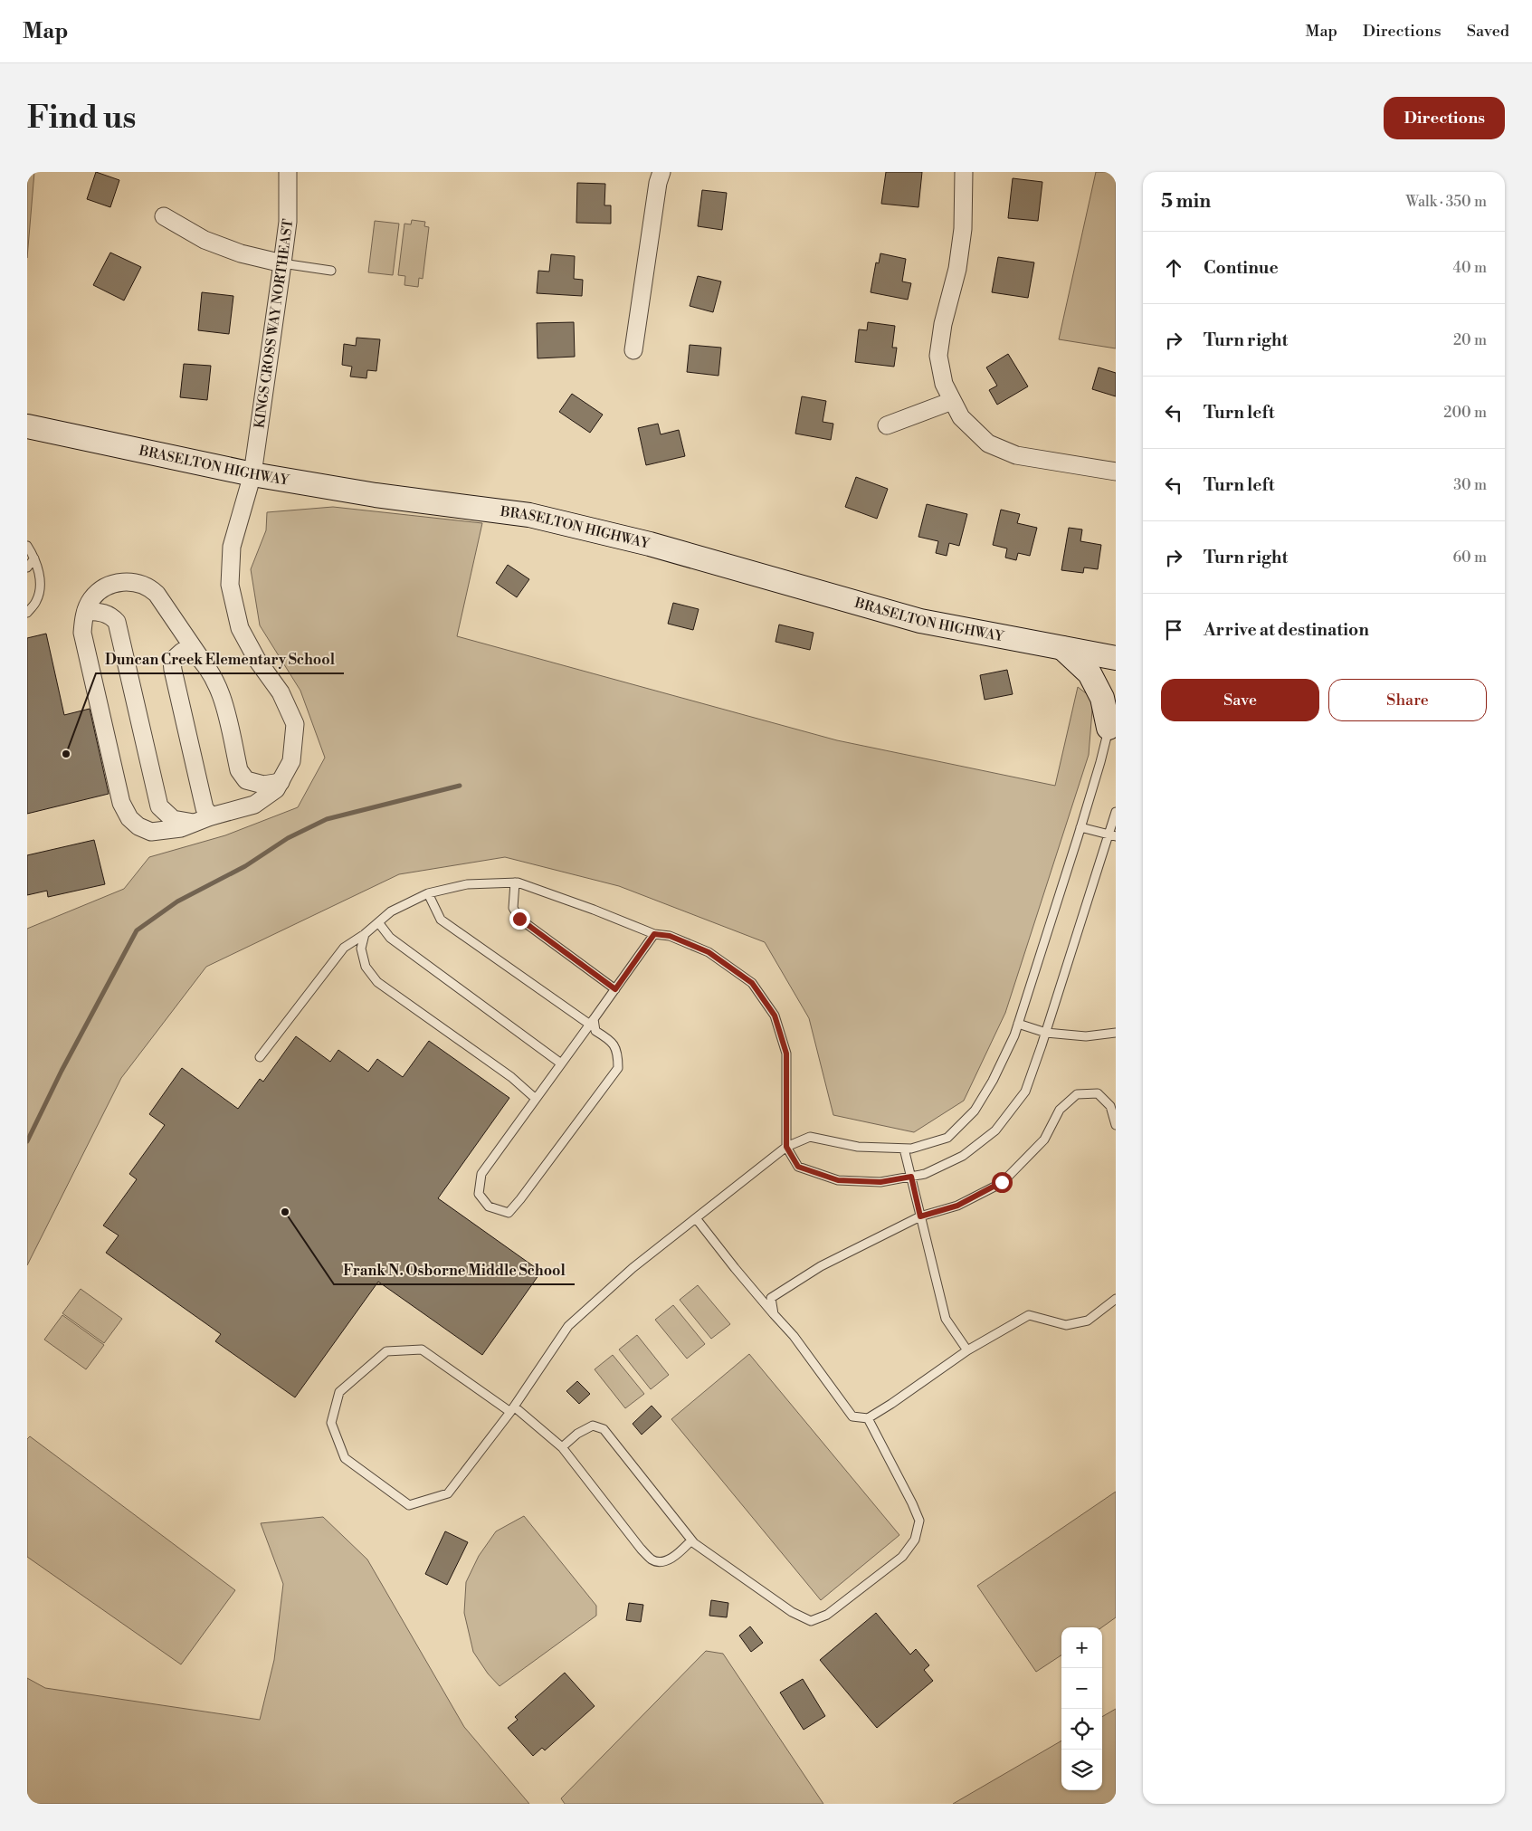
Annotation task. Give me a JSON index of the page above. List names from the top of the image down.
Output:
{
  "streets": {
    "main road": ["BRASELTON HIGHWAY"],
    "street": ["KINGS CROSS WAY NORTHEAST"]
  },
  "crossings": [
    ["KINGS CROSS WAY NORTHEAST", "BRASELTON HIGHWAY"]
  ],
  "places": ["Duncan Creek Elementary School", "Frank N. Osborne Middle School"],
  "page": {
    "header": "Map",
    "nav": ["Map", "Directions", "Saved"],
    "buttons": [
      "Directions",
      ["Save", "Share"]
    ],
    "title": "Find us",
    "heading": ["5 min", "Walk · 350 m"],
    "list": [
      ["Continue", "40 m"],
      ["Turn right", "20 m"],
      ["Turn left", "200 m"],
      ["Turn left", "30 m"],
      ["Turn right", "60 m"],
      "Arrive at destination"
    ],
    "map_buttons": ["+", "−"]
  }
}
